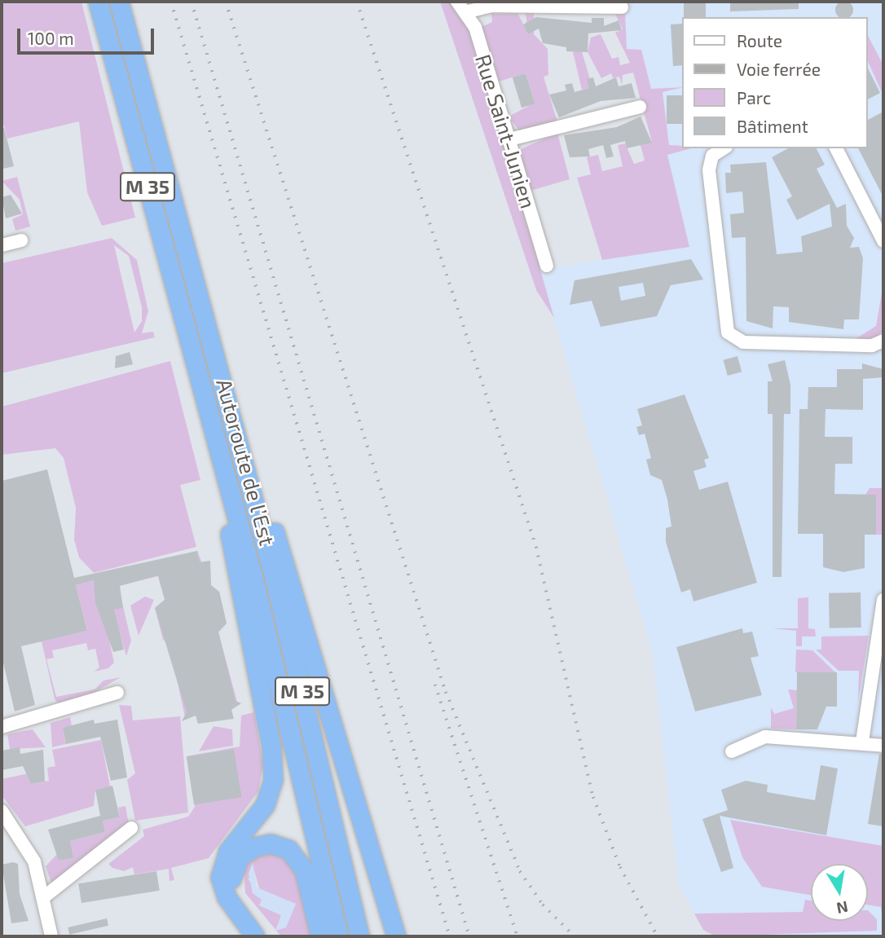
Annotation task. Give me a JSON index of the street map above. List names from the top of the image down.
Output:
{
  "streets": {
    "highway": ["M 35", "Autoroute de l’Est"],
    "street": ["Rue Saint-Junien"]
  },
  "legend": [
    "Route",
    "Voie ferrée",
    "Parc",
    "Bâtiment"
  ],
  "scale_bar": "100 m",
  "north": "bottom"
}
